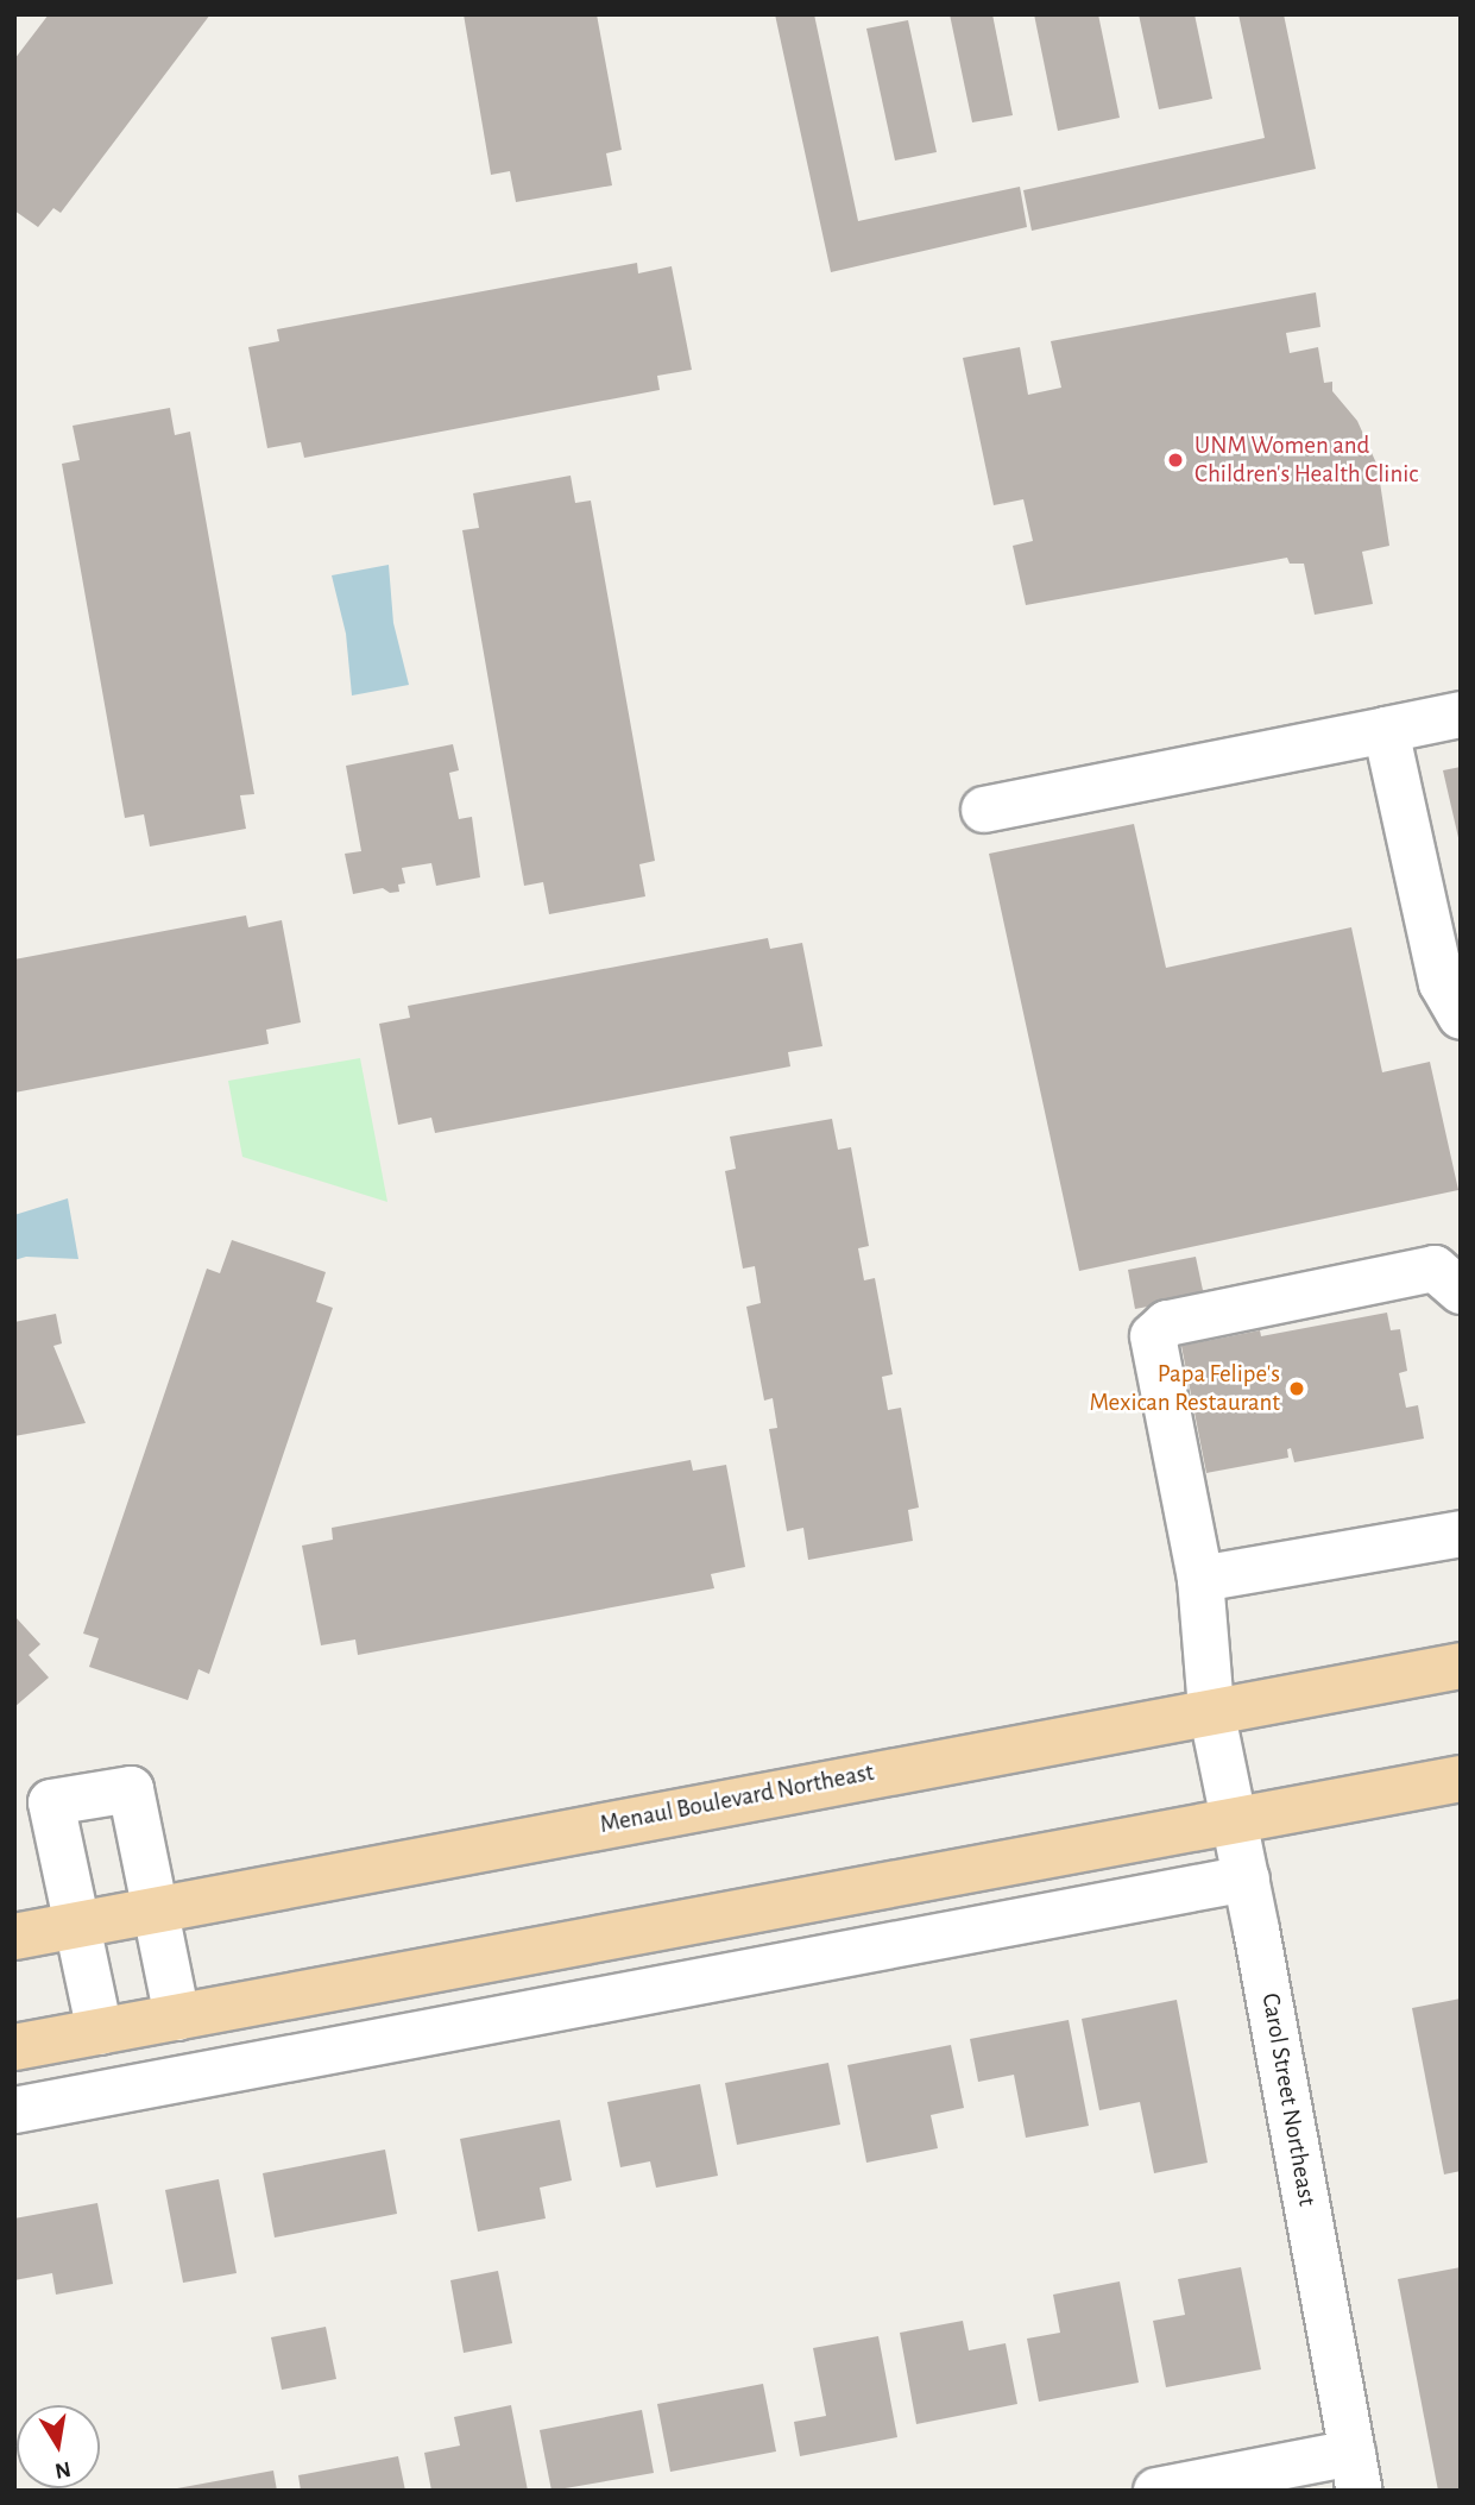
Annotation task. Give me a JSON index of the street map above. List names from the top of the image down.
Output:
{
  "streets": {
    "main road": ["Menaul Boulevard Northeast"],
    "street": ["Carol Street Northeast"]
  },
  "crossings": [
    ["Menaul Boulevard Northeast", "Carol Street Northeast"]
  ],
  "places": ["UNM Women and Children's Health Clinic", "Papa Felipe's Mexican Restaurant"],
  "north": "bottom"
}
